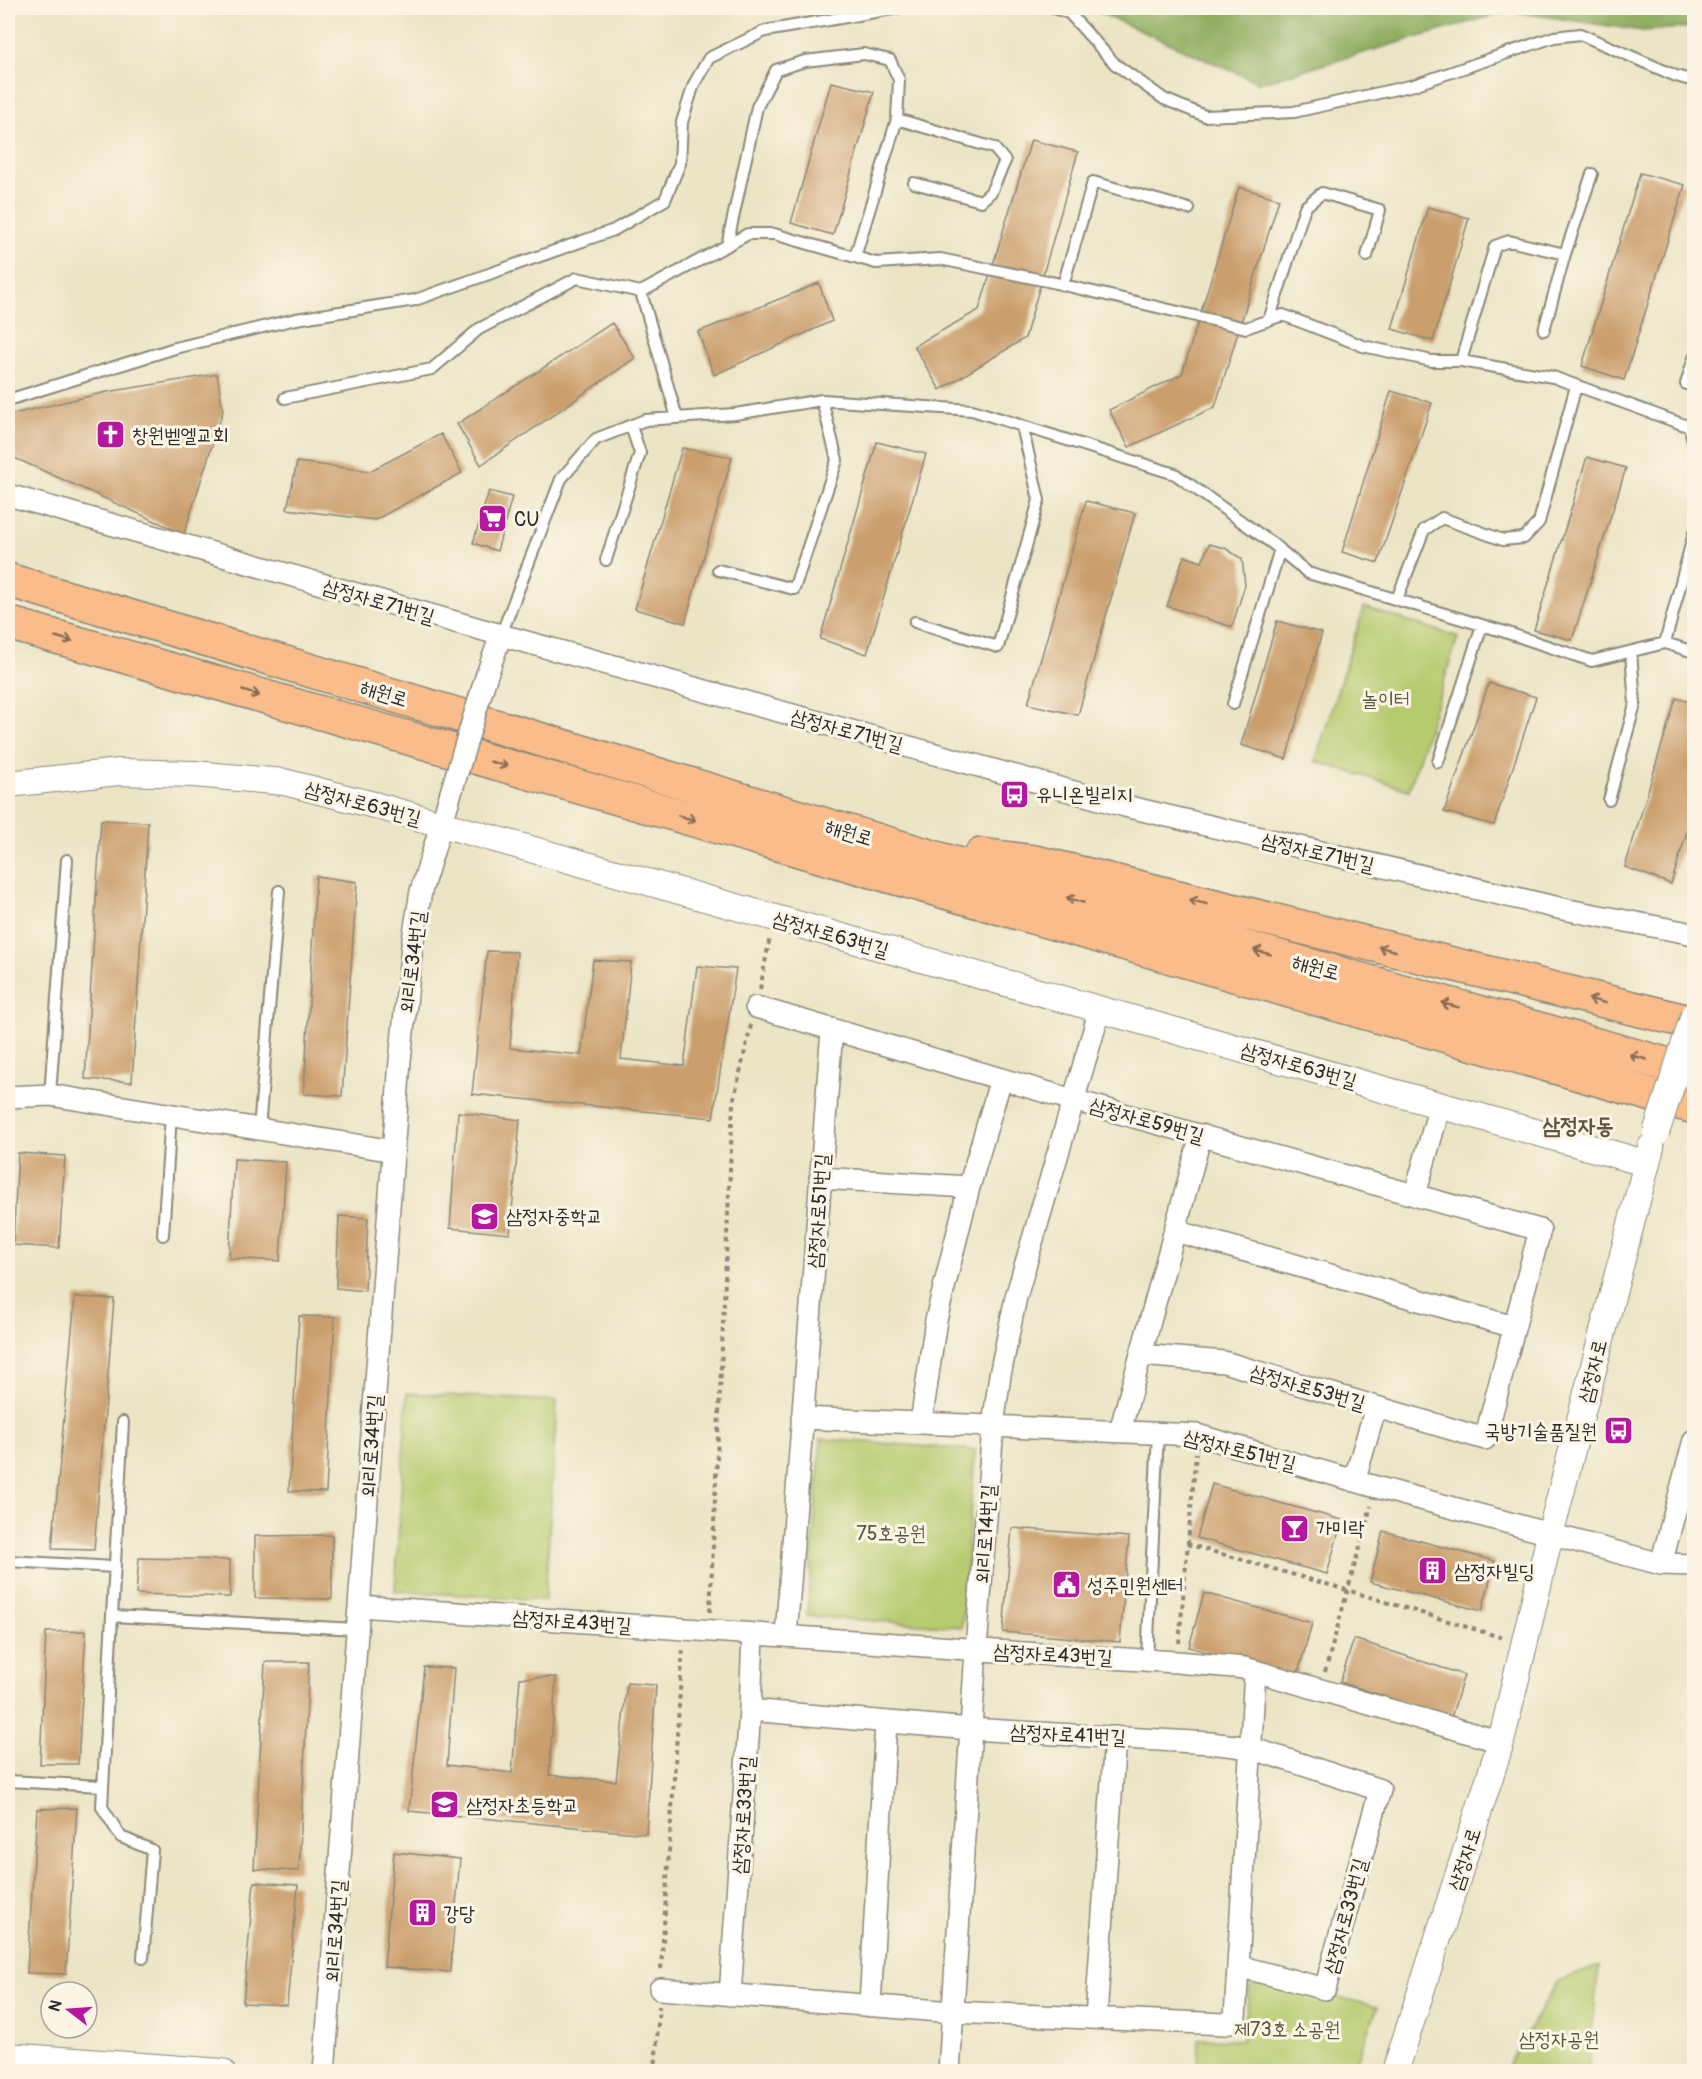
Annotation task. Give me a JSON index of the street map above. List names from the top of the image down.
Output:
{
  "streets": {
    "highway": ["해원로"],
    "street": [
      "삼정자로71번길",
      "삼정자로63번길",
      "외리로34번길",
      "삼정자로59번길",
      "삼정자로51번길",
      "삼정자로",
      "삼정자로53번길",
      "외리로14번길",
      "삼정자로43번길",
      "삼정자로41번길",
      "삼정자로33번길"
    ]
  },
  "crossings": [
    ["삼정자로71번길", "외리로34번길"],
    ["삼정자로63번길", "외리로34번길"],
    ["삼정자로63번길", "삼정자로"],
    ["삼정자로63번길", "외리로14번길"],
    ["외리로34번길", "삼정자로43번길"],
    ["삼정자로59번길", "삼정자로51번길"],
    ["삼정자로59번길", "삼정자로53번길"],
    ["삼정자로59번길", "외리로14번길"],
    ["삼정자로51번길", "삼정자로"],
    ["삼정자로51번길", "외리로14번길"],
    ["삼정자로", "삼정자로43번길"],
    ["외리로14번길", "삼정자로43번길"],
    ["외리로14번길", "삼정자로41번길"],
    ["삼정자로43번길", "삼정자로33번길"],
    ["삼정자로41번길", "삼정자로33번길"]
  ],
  "districts": ["삼정자동"],
  "parks": [
    "놀이터",
    "75호공원",
    "제73호 소공원",
    "삼정자공원"
  ],
  "places": {
    "church": ["창원벧엘교회"],
    "supermarket": ["CU"],
    "bus stop": ["유니온빌리지", "국방기술품질원"],
    "school or university": ["삼정자중학교", "삼정자초등학교"],
    "bar": ["가미락"],
    "building": ["삼정자빌딩", "강당"],
    "public building": ["성주민원센터"]
  },
  "north": "left"
}
